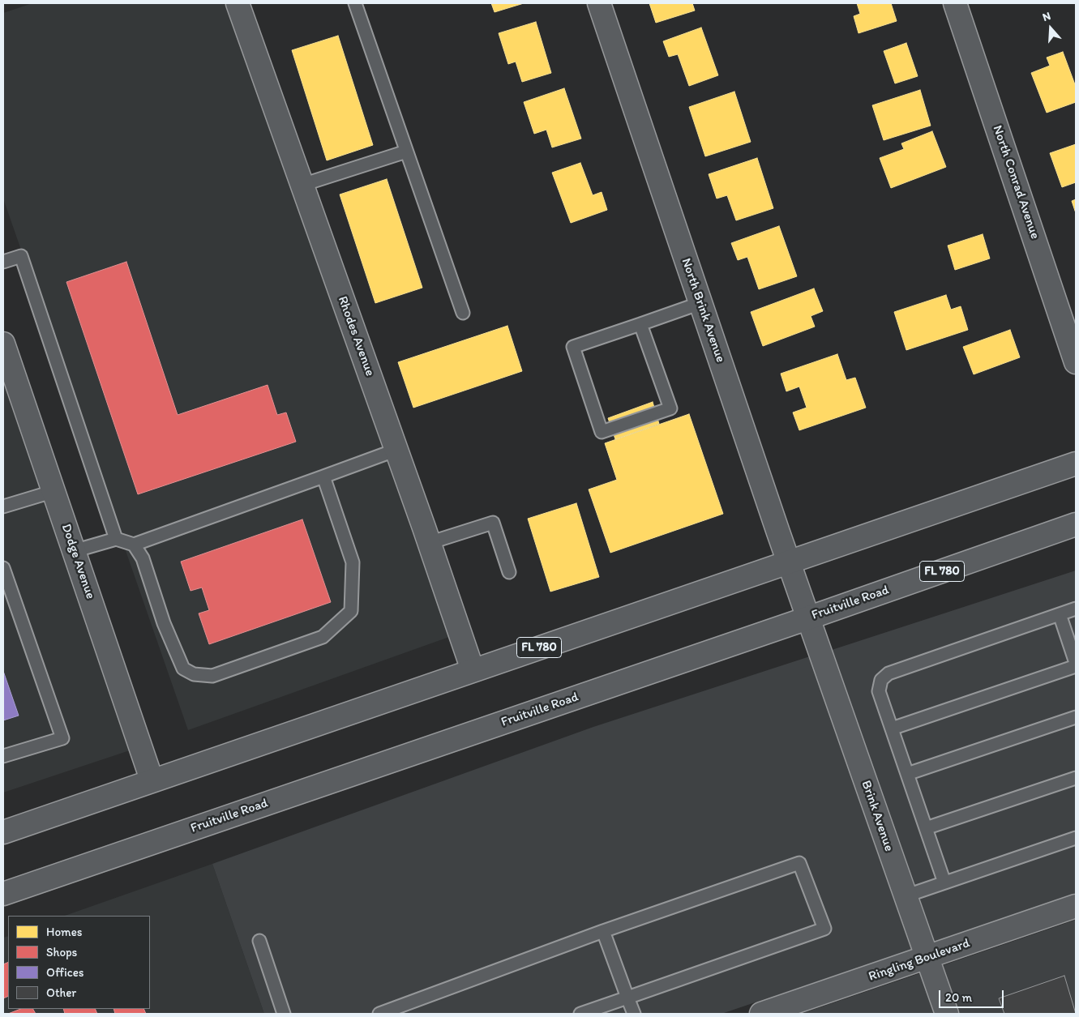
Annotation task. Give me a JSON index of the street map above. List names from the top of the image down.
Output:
{
  "streets": {
    "street": [
      "North Conrad Avenue",
      "North Brink Avenue",
      "Rhodes Avenue",
      "Dodge Avenue",
      "FL 780",
      "Fruitville Road",
      "Brink Avenue",
      "Ringling Boulevard"
    ]
  },
  "crossings": [
    ["North Brink Avenue", "FL 780"],
    ["North Brink Avenue", "Fruitville Road"],
    ["North Brink Avenue", "Brink Avenue"],
    ["Rhodes Avenue", "FL 780"],
    ["Dodge Avenue", "FL 780"],
    ["Fruitville Road", "Brink Avenue"],
    ["Brink Avenue", "Ringling Boulevard"]
  ],
  "legend": [
    "Homes",
    "Shops",
    "Offices",
    "Other"
  ],
  "scale_bar": "20 m",
  "north": "top"
}
